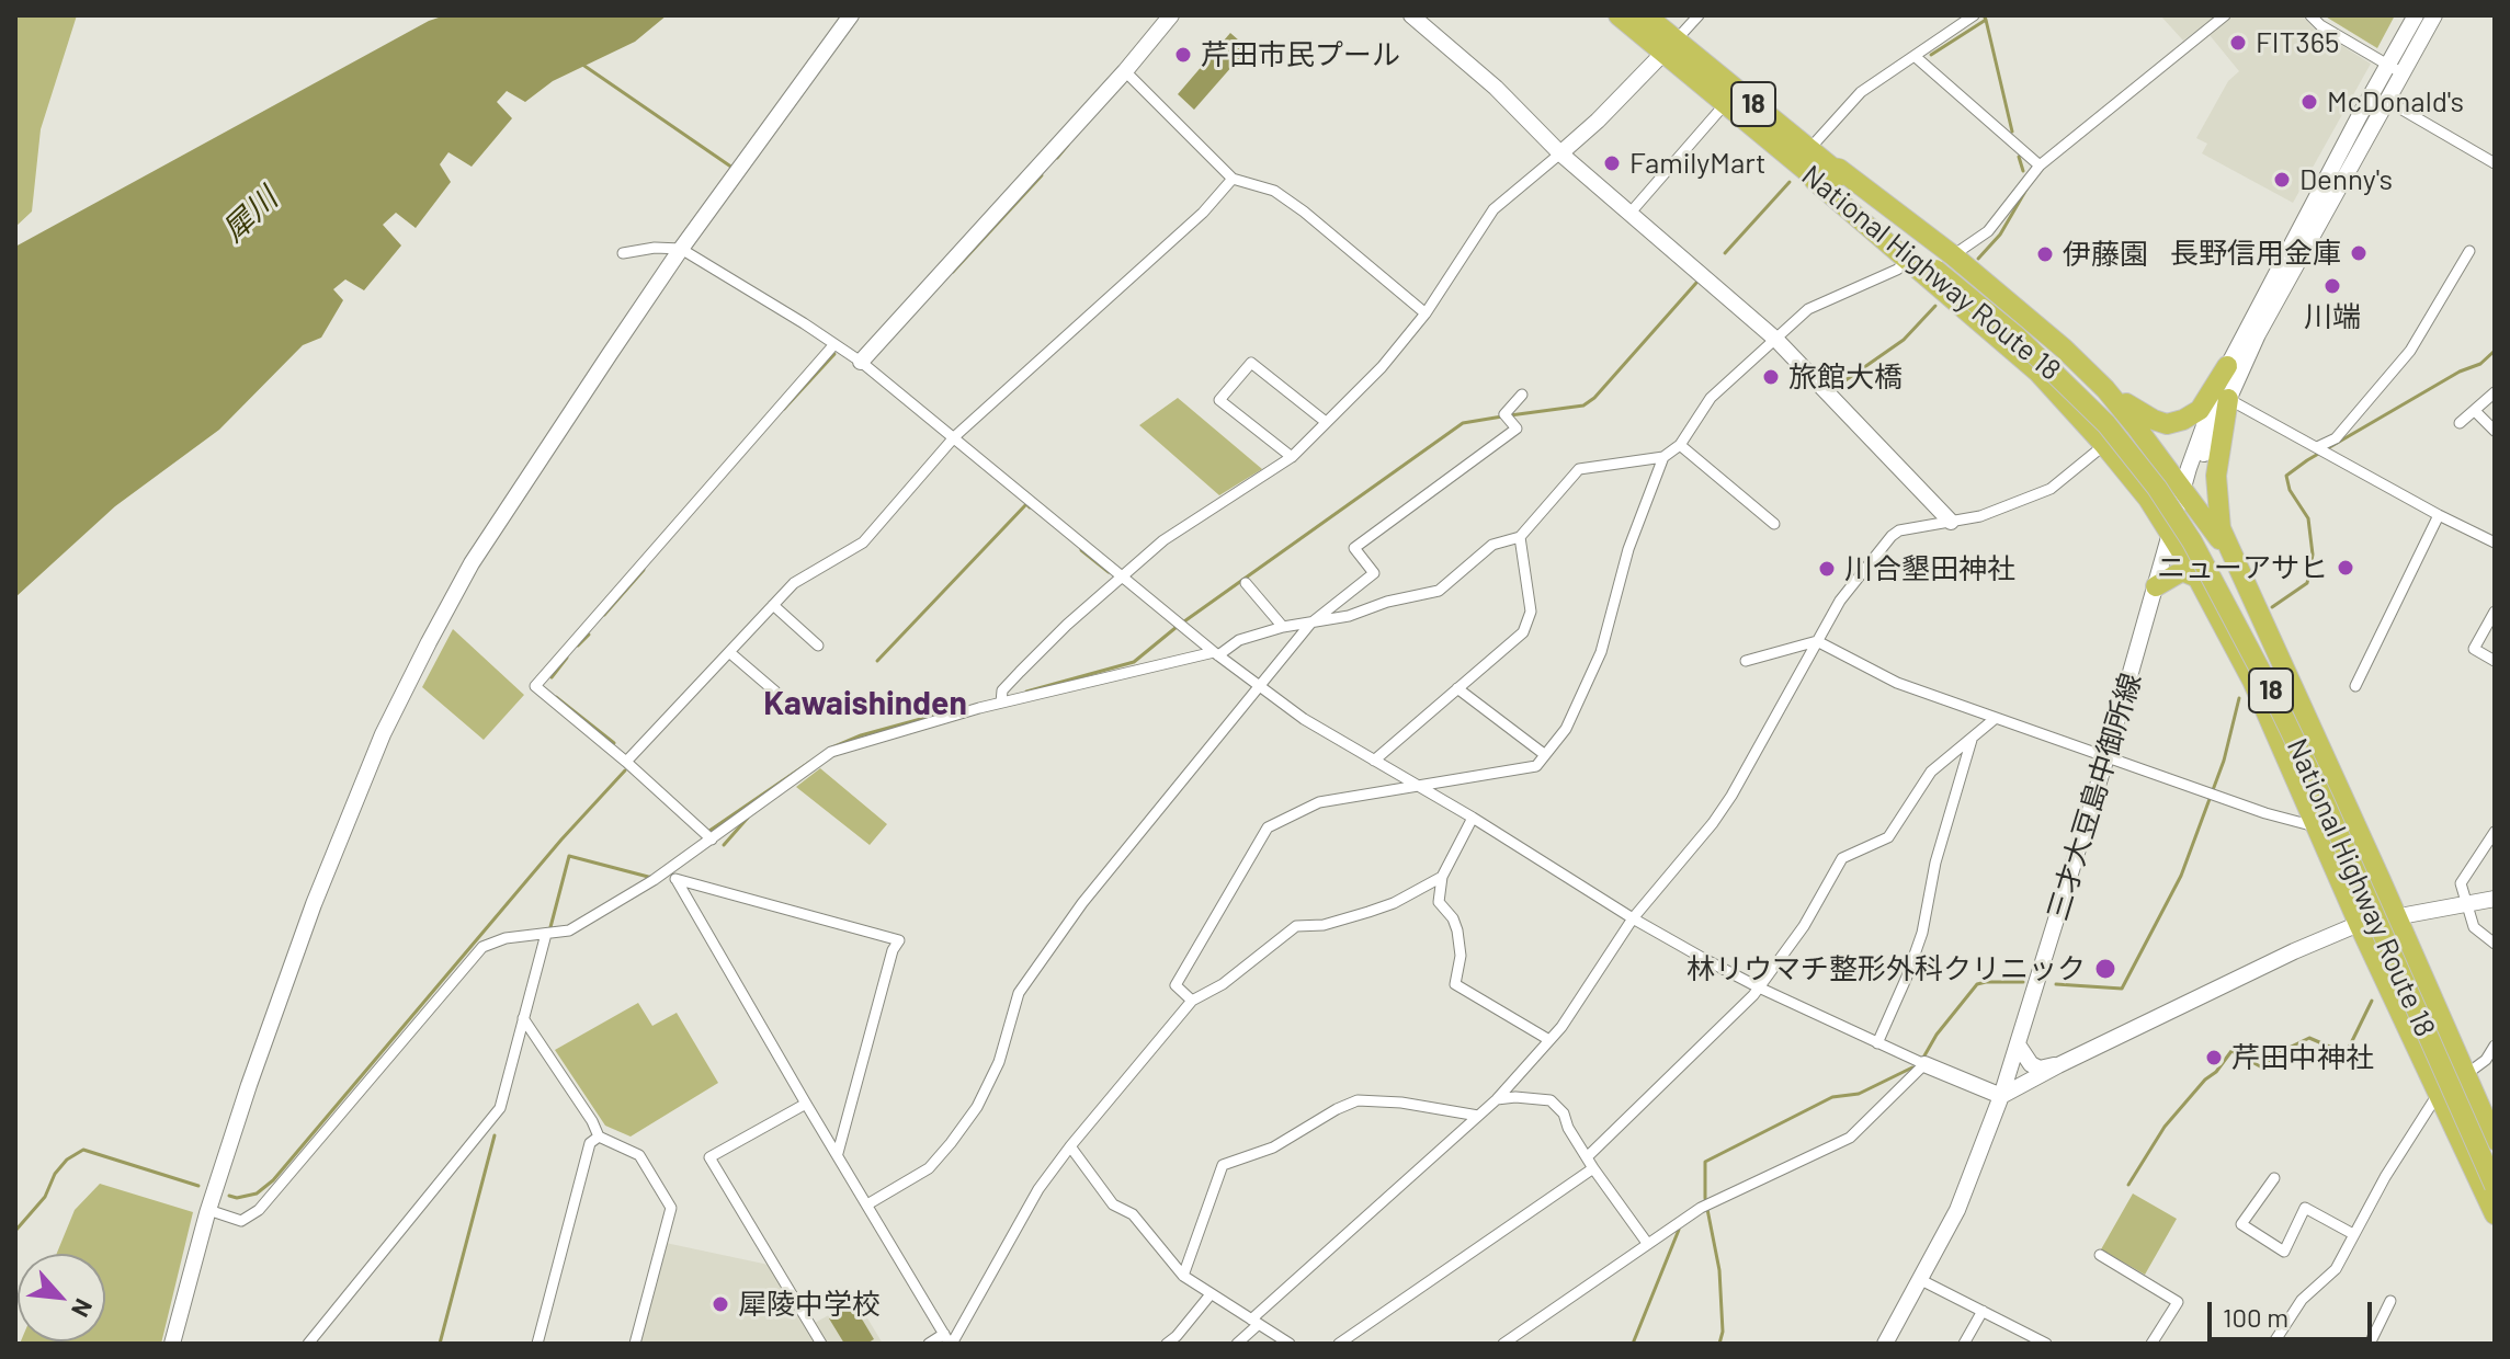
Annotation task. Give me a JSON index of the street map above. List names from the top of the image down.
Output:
{
  "streets": {
    "highway": ["18", "National Highway Route 18"],
    "street": ["三才大豆島中御所線"]
  },
  "crossings": [
    ["18", "National Highway Route 18"],
    ["18", "三才大豆島中御所線"]
  ],
  "districts": ["Kawaishinden"],
  "water": ["犀川"],
  "places": [
    "FIT365",
    "芹田市民プール",
    "McDonald's",
    "FamilyMart",
    "Denny's",
    "長野信用金庫",
    "伊藤園",
    "川端",
    "旅館大橋",
    "ニューアサヒ",
    "川合墾田神社",
    "林リウマチ整形外科クリニック",
    "芹田中神社",
    "犀陵中学校"
  ],
  "scale_bar": "100 m",
  "north": "bottom right"
}
